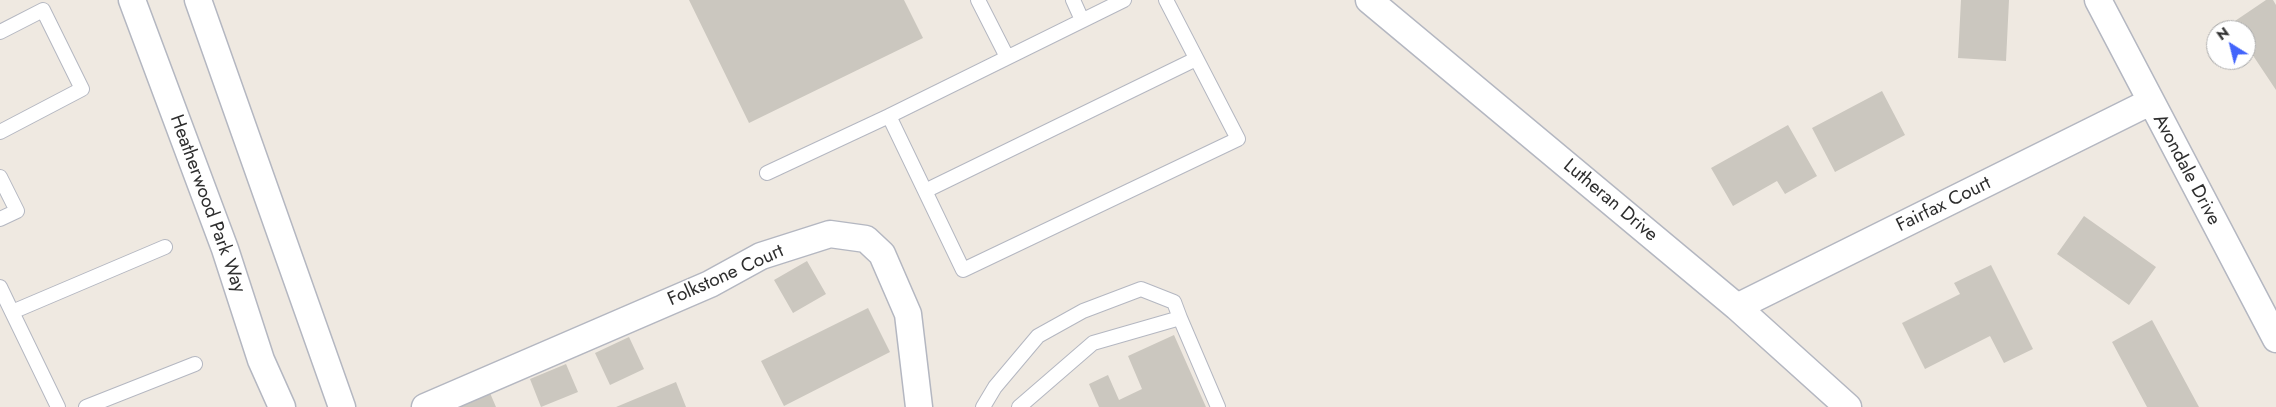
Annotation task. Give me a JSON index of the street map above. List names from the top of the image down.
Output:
{
  "streets": {
    "street": [
      "Avondale Drive",
      "Lutheran Drive",
      "Heatherwood Park Way",
      "Fairfax Court",
      "Folkstone Court"
    ]
  },
  "crossings": [
    ["Avondale Drive", "Fairfax Court"],
    ["Lutheran Drive", "Fairfax Court"]
  ],
  "north": "top left"
}
